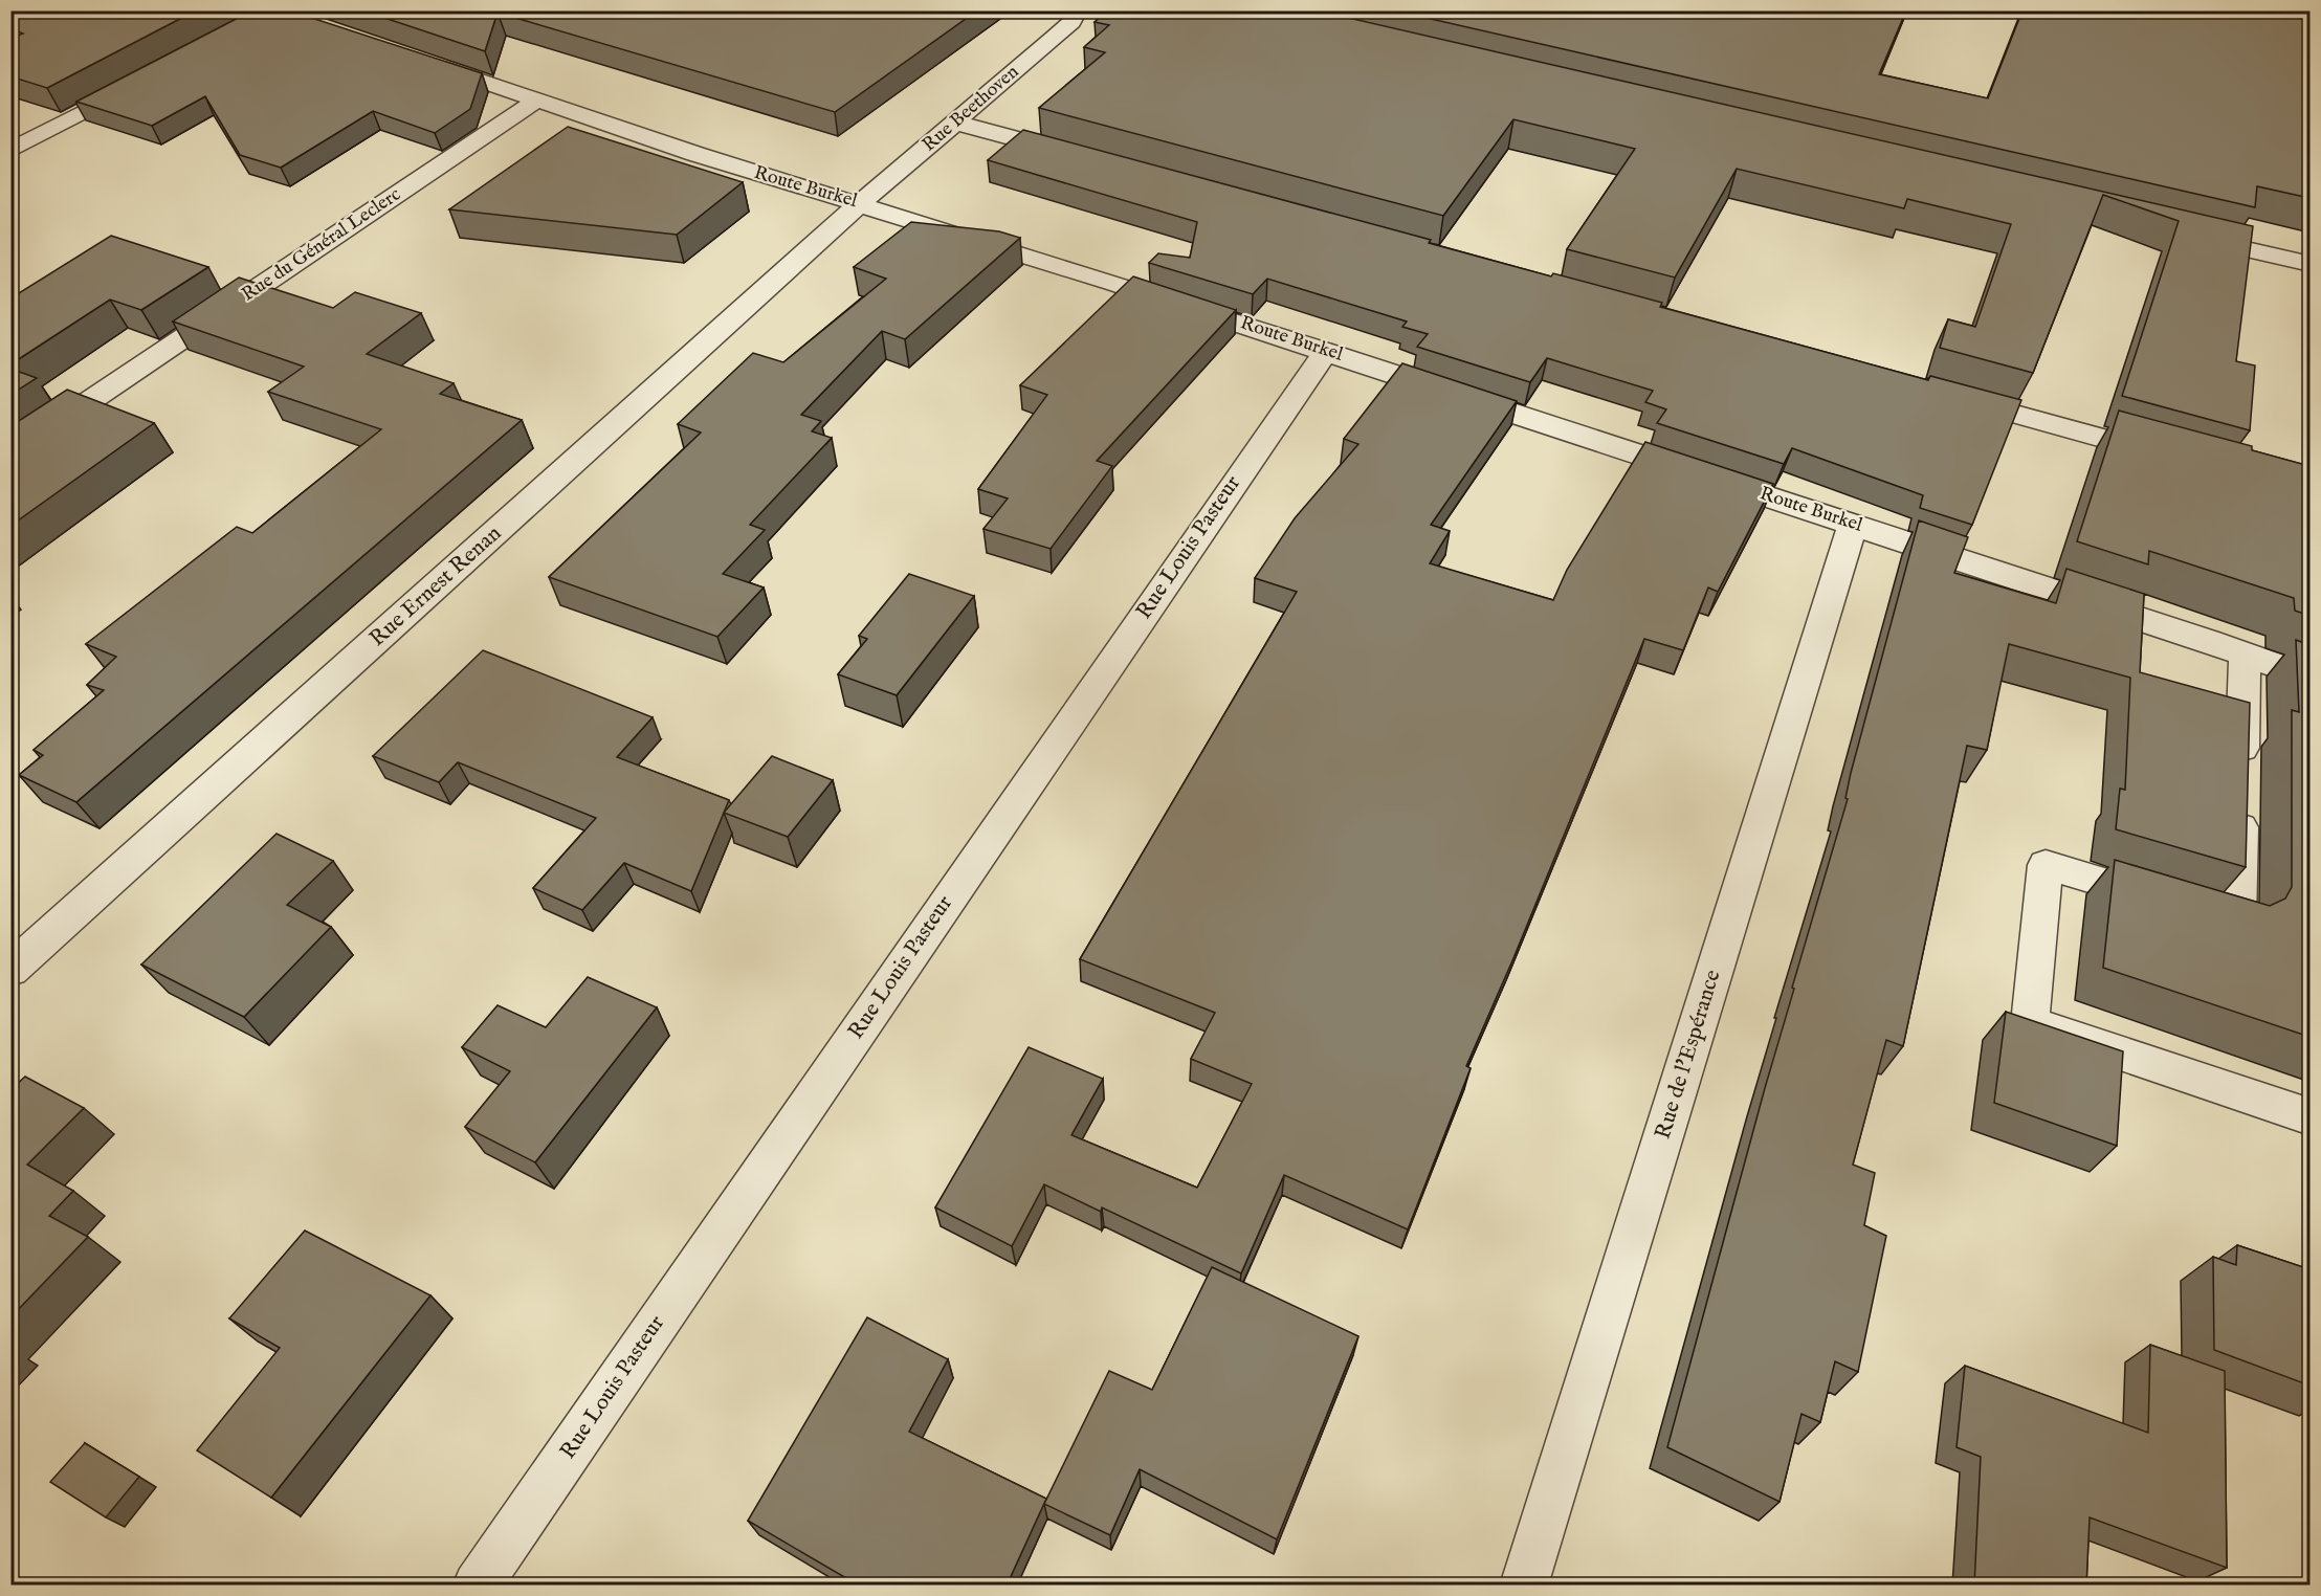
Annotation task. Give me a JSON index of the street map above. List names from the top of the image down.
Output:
{
  "streets": {
    "street": [
      "Rue Beethoven",
      "Route Burkel",
      "Rue du Général Leclerc",
      "Rue Louis Pasteur",
      "Rue Ernest Renan",
      "Rue de l'Espérance"
    ]
  },
  "crossings": [
    ["Rue Beethoven", "Route Burkel"],
    ["Rue Beethoven", "Rue Ernest Renan"],
    ["Route Burkel", "Rue du Général Leclerc"],
    ["Route Burkel", "Rue Louis Pasteur"],
    ["Route Burkel", "Rue Ernest Renan"],
    ["Route Burkel", "Rue de l'Espérance"]
  ]
}
